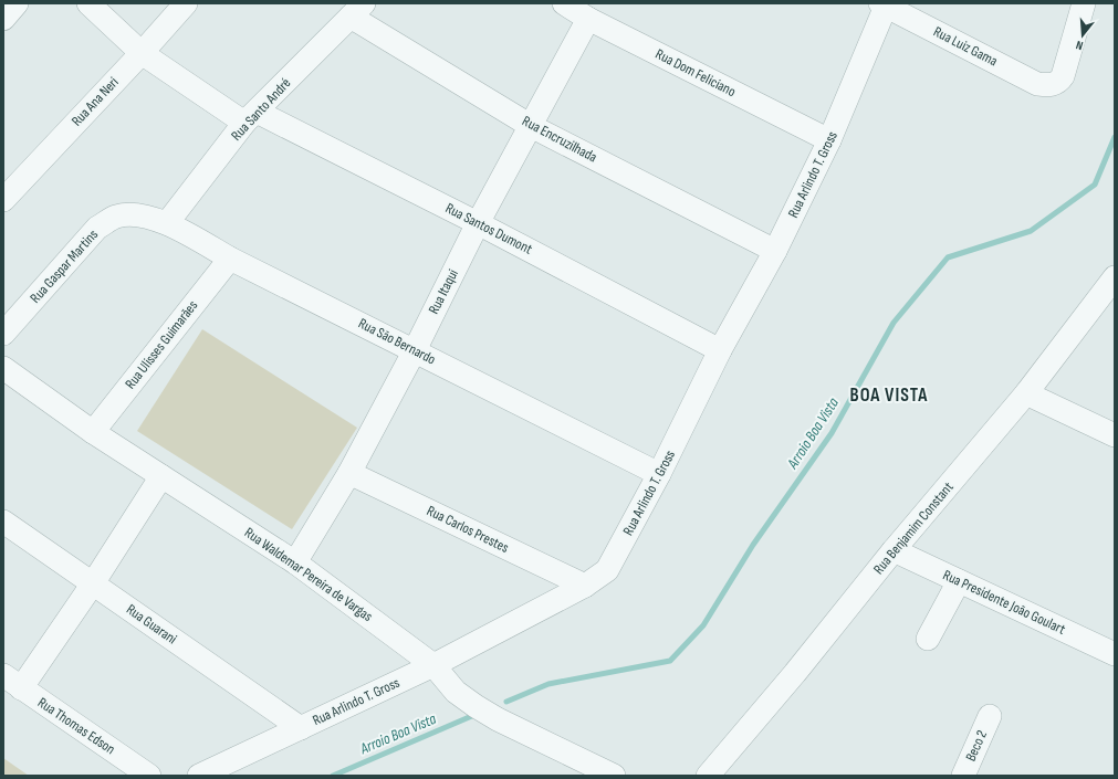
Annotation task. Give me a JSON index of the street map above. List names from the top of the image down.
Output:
{
  "streets": {
    "street": [
      "Rua Luiz Gama",
      "Rua Dom Feliciano",
      "Rua Ana Neri",
      "Rua Santo André",
      "Rua Encruzilhada",
      "Rua Arlindo T. Gross",
      "Rua Santos Dumont",
      "Rua Gaspar Martins",
      "Rua Itaqui",
      "Rua São Bernardo",
      "Rua Ulisses Guimarães",
      "Rua Benjamim Constant",
      "Rua Carlos Prestes",
      "Rua Waldemar Pereira de Vargas",
      "Rua Presidente João Goulart",
      "Rua Guarani",
      "Rua Thomas Edson",
      "Beco 2"
    ]
  },
  "crossings": [
    ["Rua Luiz Gama", "Rua Arlindo T. Gross"],
    ["Rua Dom Feliciano", "Rua Arlindo T. Gross"],
    ["Rua Dom Feliciano", "Rua Itaqui"],
    ["Rua Ana Neri", "Rua Santos Dumont"],
    ["Rua Santo André", "Rua Encruzilhada"],
    ["Rua Santo André", "Rua Santos Dumont"],
    ["Rua Santo André", "Rua São Bernardo"],
    ["Rua Encruzilhada", "Rua Arlindo T. Gross"],
    ["Rua Encruzilhada", "Rua Itaqui"],
    ["Rua Arlindo T. Gross", "Rua Santos Dumont"],
    ["Rua Arlindo T. Gross", "Rua São Bernardo"],
    ["Rua Arlindo T. Gross", "Rua Carlos Prestes"],
    ["Rua Arlindo T. Gross", "Rua Waldemar Pereira de Vargas"],
    ["Rua Arlindo T. Gross", "Rua Guarani"],
    ["Rua Santos Dumont", "Rua Itaqui"],
    ["Rua Gaspar Martins", "Rua São Bernardo"],
    ["Rua Itaqui", "Rua São Bernardo"],
    ["Rua Itaqui", "Rua Carlos Prestes"],
    ["Rua Itaqui", "Rua Waldemar Pereira de Vargas"],
    ["Rua São Bernardo", "Rua Ulisses Guimarães"],
    ["Rua Ulisses Guimarães", "Rua Waldemar Pereira de Vargas"],
    ["Rua Benjamim Constant", "Rua Presidente João Goulart"]
  ],
  "districts": ["BOA VISTA"],
  "water": ["Arroio Boa Vista"],
  "north": "bottom"
}
